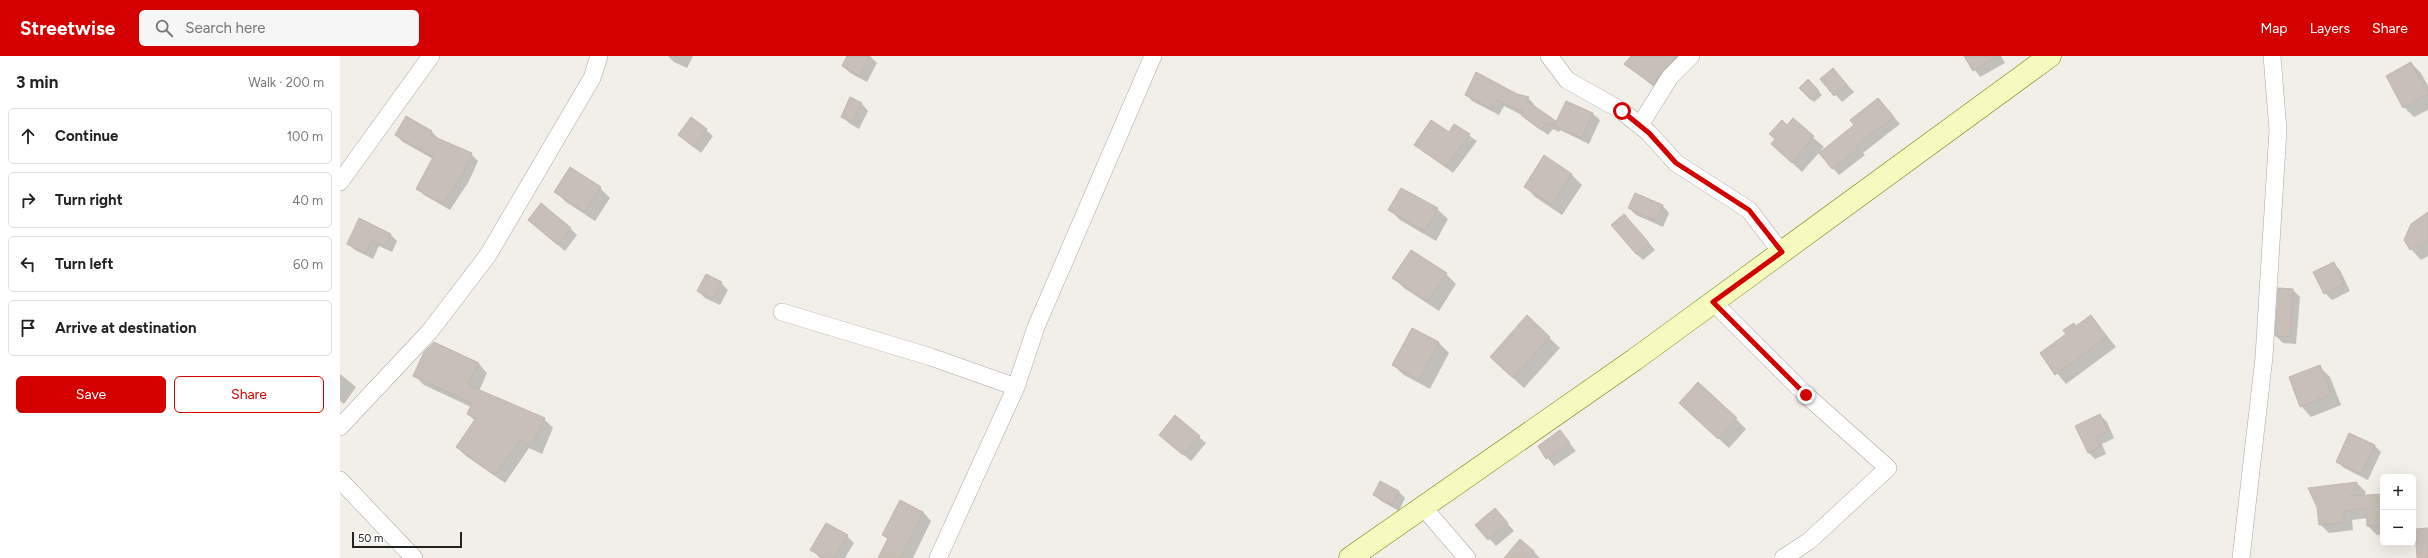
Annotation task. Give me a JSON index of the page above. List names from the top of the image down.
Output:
{
  "scale_bar": "50 m",
  "page": {
    "header": "Streetwise",
    "search": "Search here",
    "nav": ["Map", "Layers", "Share"],
    "heading": ["3 min", "Walk · 200 m"],
    "list": [
      ["Continue", "100 m"],
      ["Turn right", "40 m"],
      ["Turn left", "60 m"],
      "Arrive at destination"
    ],
    "buttons": ["Save", "Share"],
    "map_buttons": ["+", "−"],
    "scale": "50 m"
  }
}
